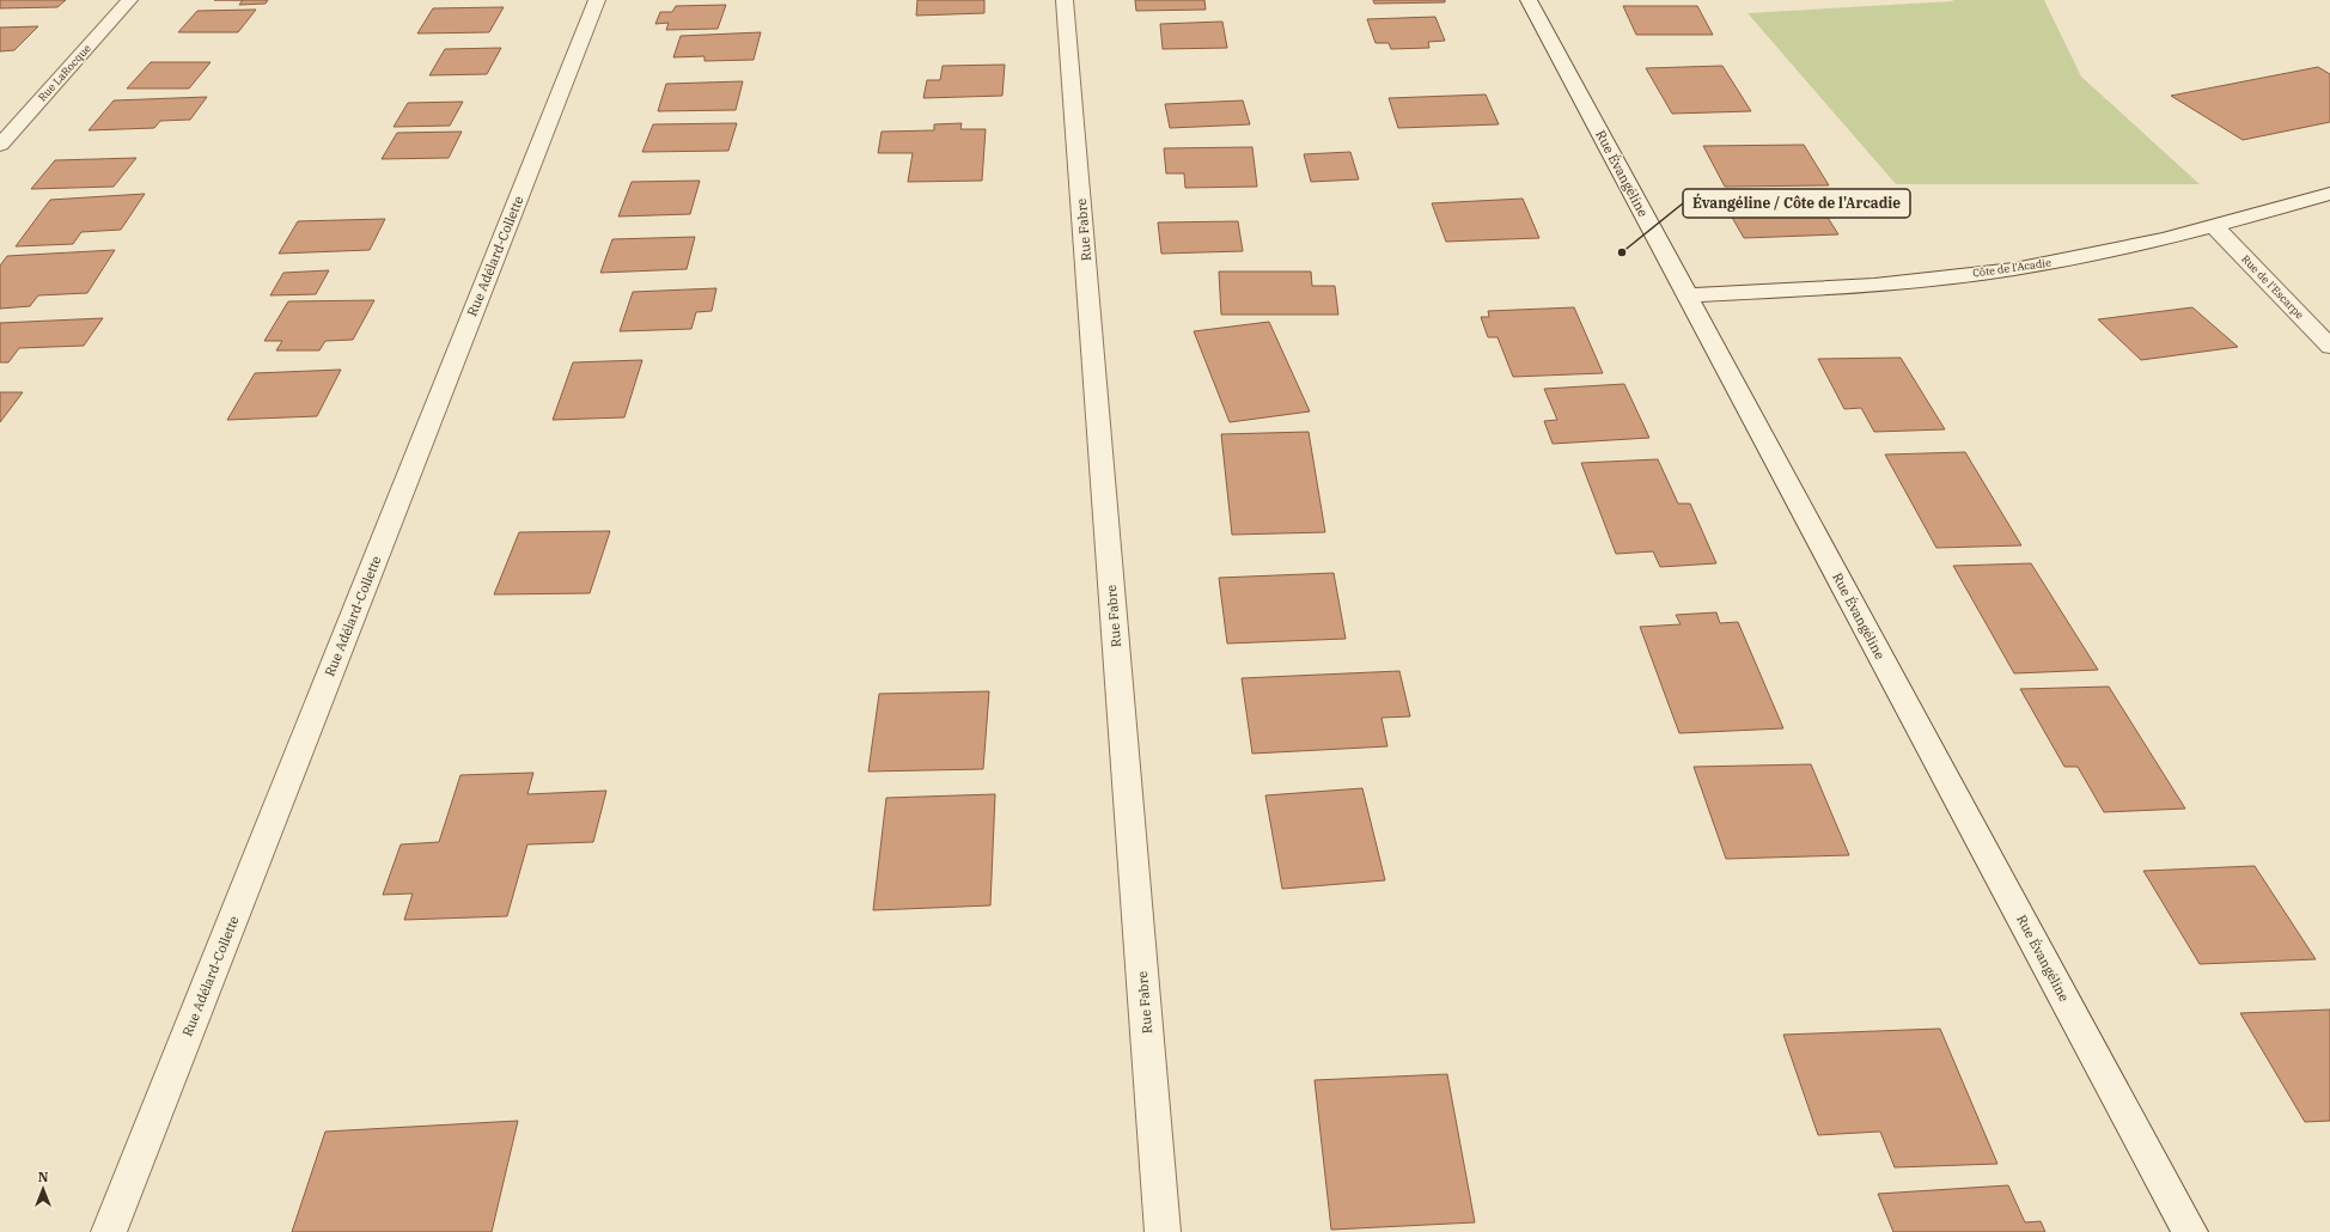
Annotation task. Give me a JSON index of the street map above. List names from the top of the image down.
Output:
{
  "streets": {
    "street": [
      "Rue LaRocque",
      "Rue Évangéline",
      "Rue Fabre",
      "Rue Adélard-Collette",
      "Côte de l'Acadie",
      "Rue de l'Escarpe"
    ]
  },
  "crossings": [
    ["Rue Évangéline", "Côte de l'Acadie"],
    ["Côte de l'Acadie", "Rue de l'Escarpe"]
  ],
  "places": ["Évangéline / Côte de l'Arcadie"],
  "north": "top"
}
